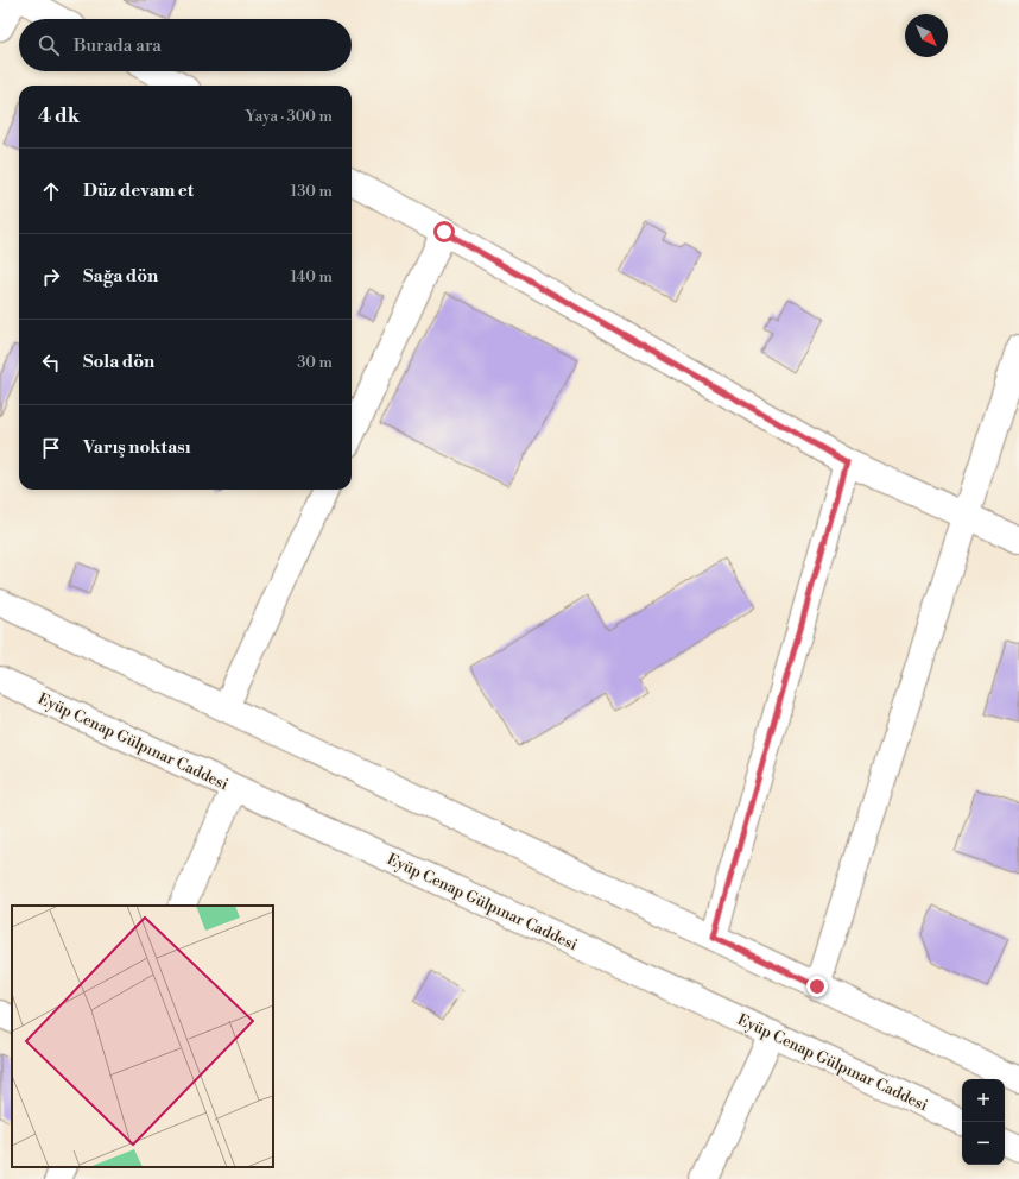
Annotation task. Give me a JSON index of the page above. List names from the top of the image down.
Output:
{
  "streets": {
    "street": ["Eyüp Cenap Gülpınar Caddesi"]
  },
  "north": "bottom right",
  "page": {
    "search": "Burada ara",
    "heading": ["4 dk", "Yaya · 300 m"],
    "list": [
      ["Düz devam et", "130 m"],
      ["Sağa dön", "140 m"],
      ["Sola dön", "30 m"],
      "Varış noktası"
    ],
    "map_buttons": ["+", "−"]
  }
}
